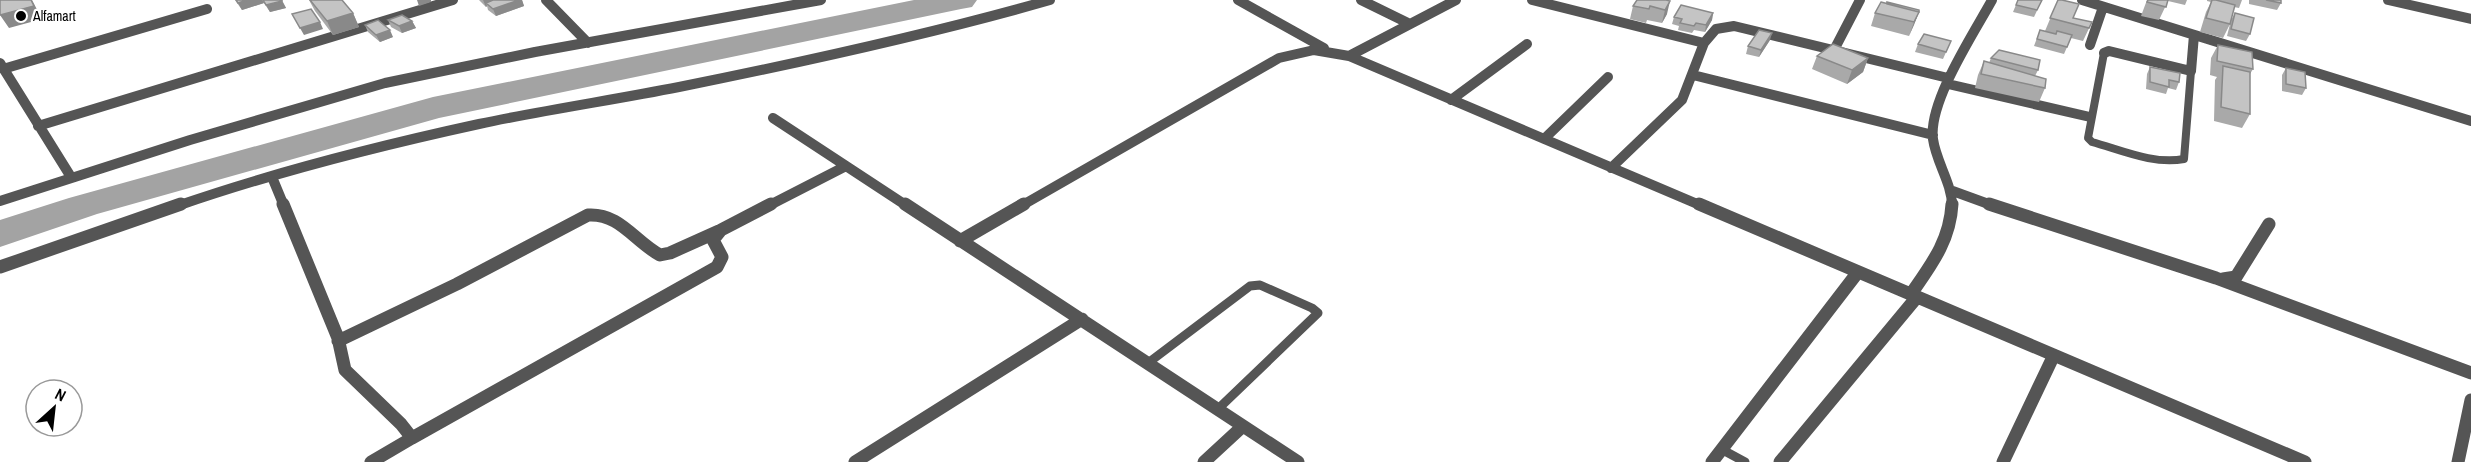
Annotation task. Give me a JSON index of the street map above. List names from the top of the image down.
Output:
{
  "places": ["Alfamart"],
  "north": "top right"
}
